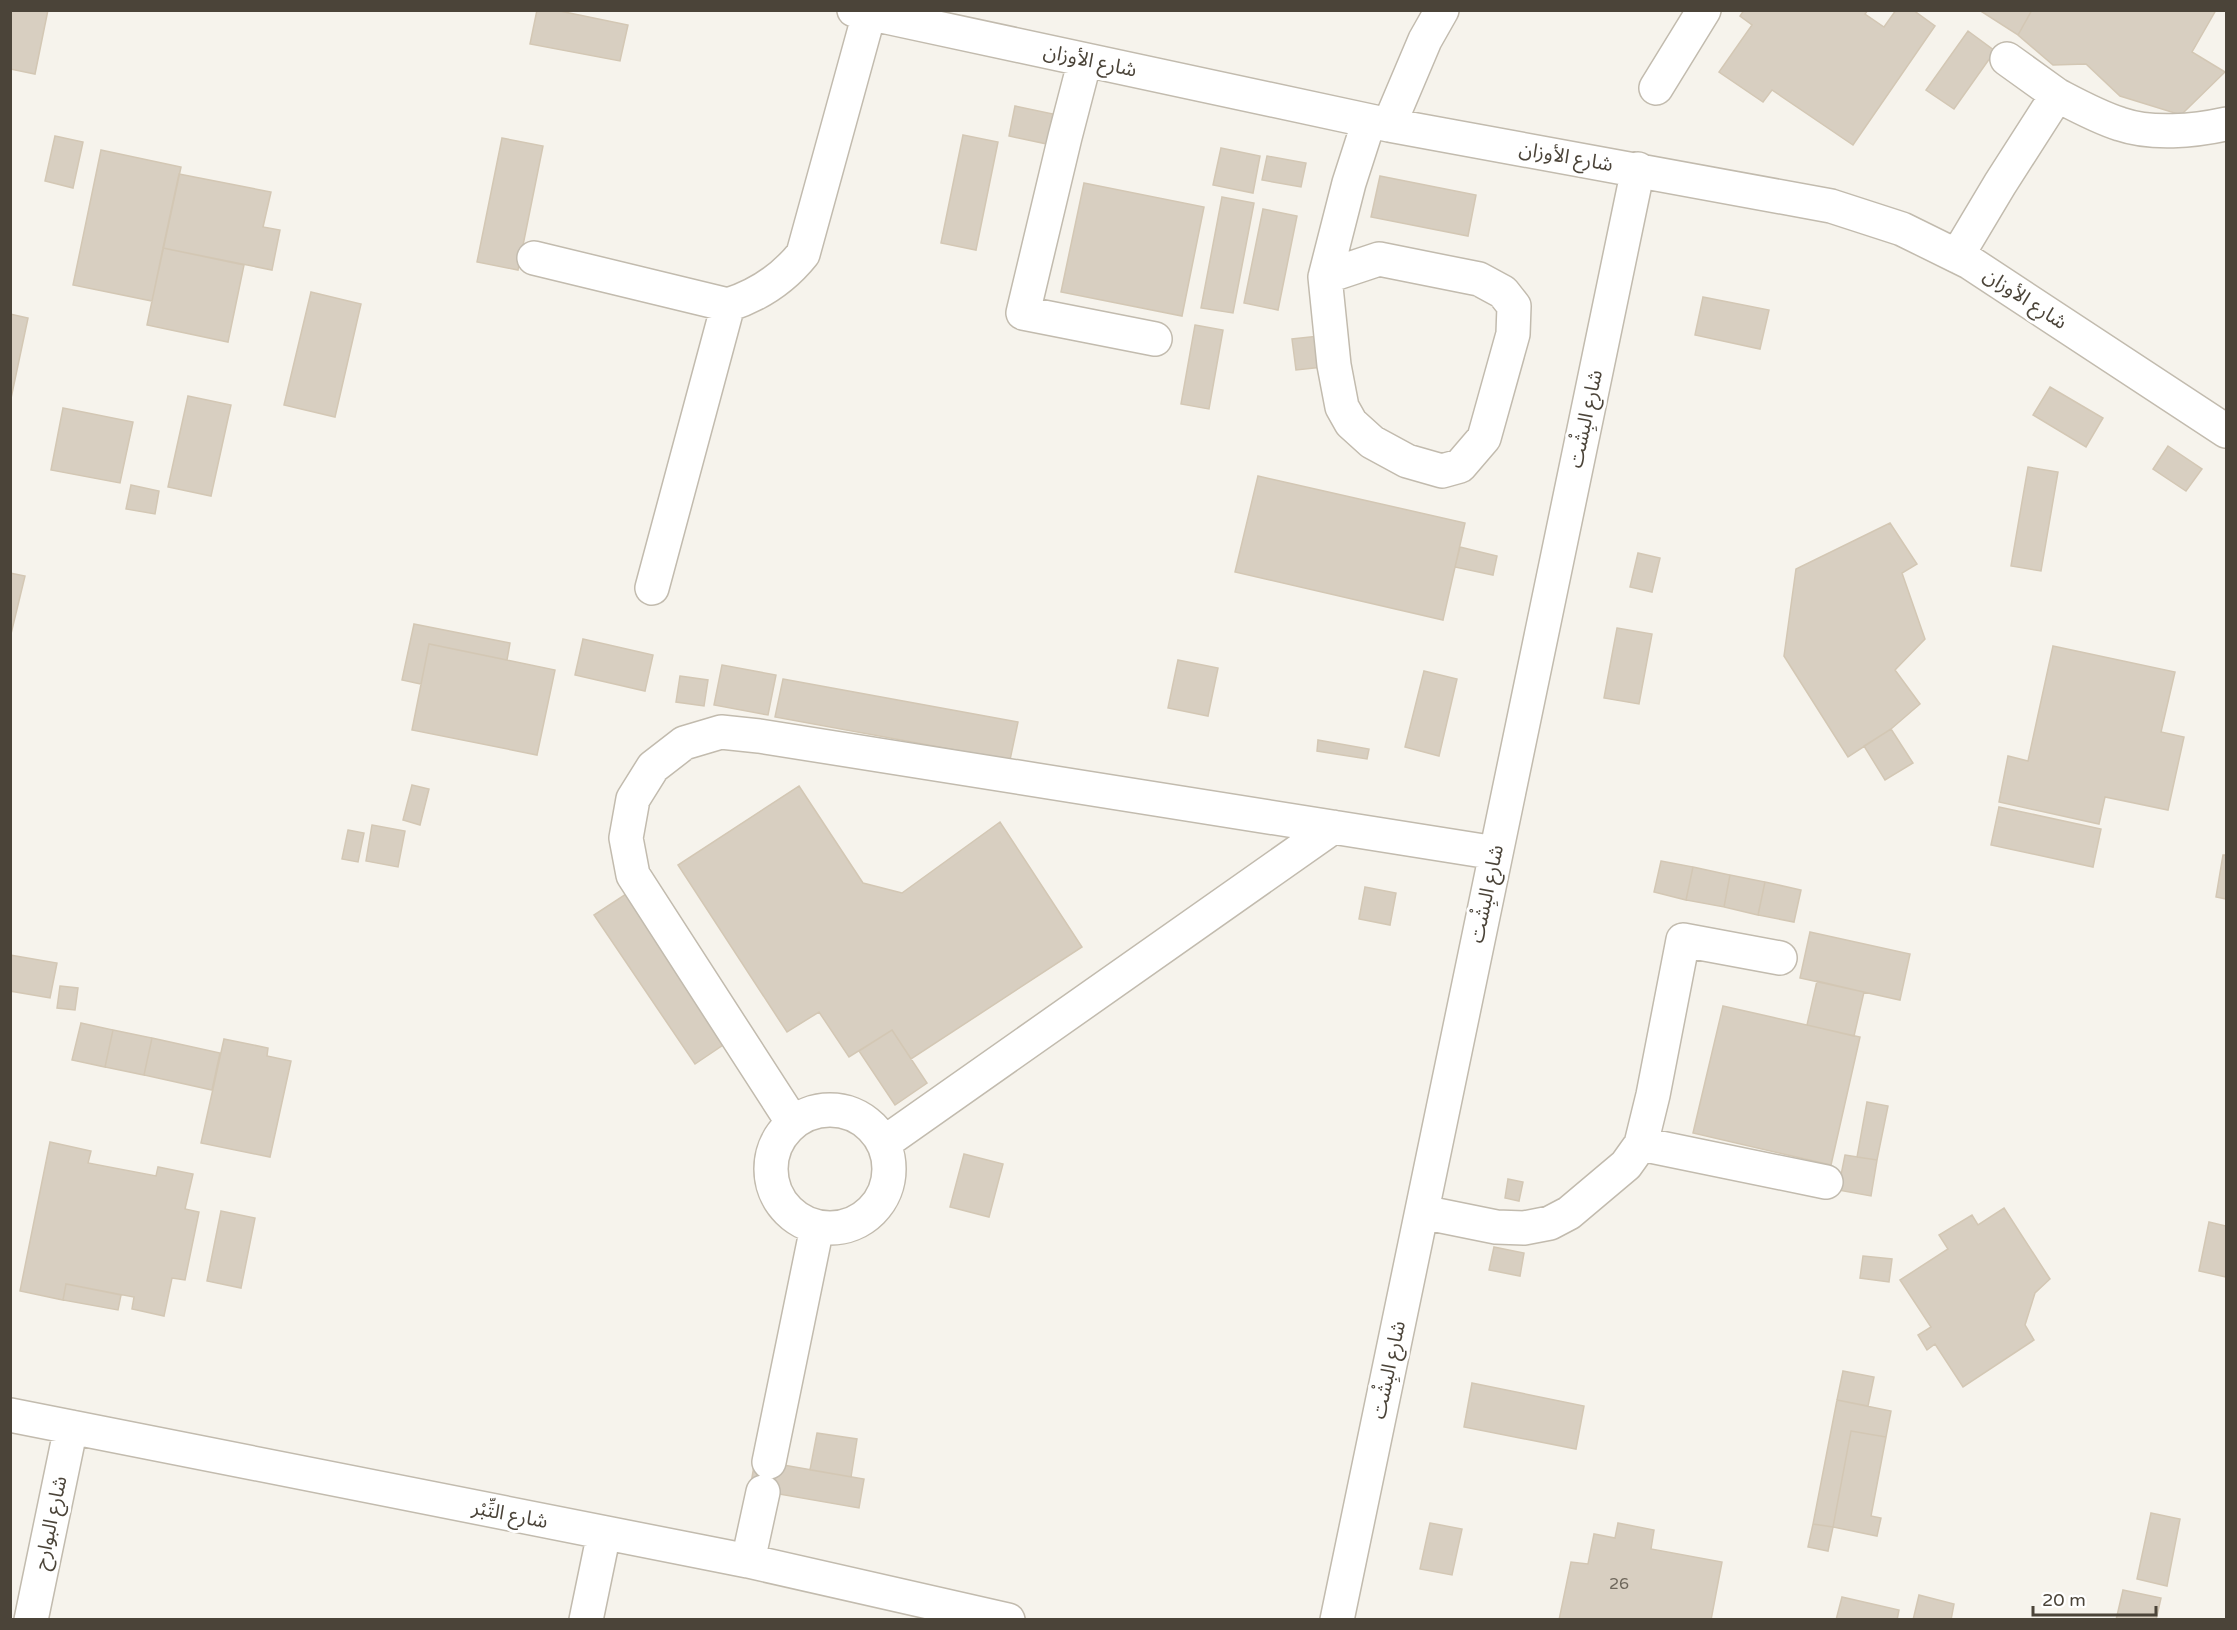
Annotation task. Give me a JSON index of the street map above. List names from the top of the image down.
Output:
{
  "streets": {
    "street": [
      "شارع الأوزان",
      "شارع البِشْت",
      "شارع التِّبْر",
      "شارع البوارح"
    ]
  },
  "crossings": [
    ["شارع الأوزان", "شارع البِشْت"],
    ["شارع التِّبْر", "شارع البوارح"]
  ],
  "house_numbers": ["26"],
  "scale_bar": "20 m"
}
